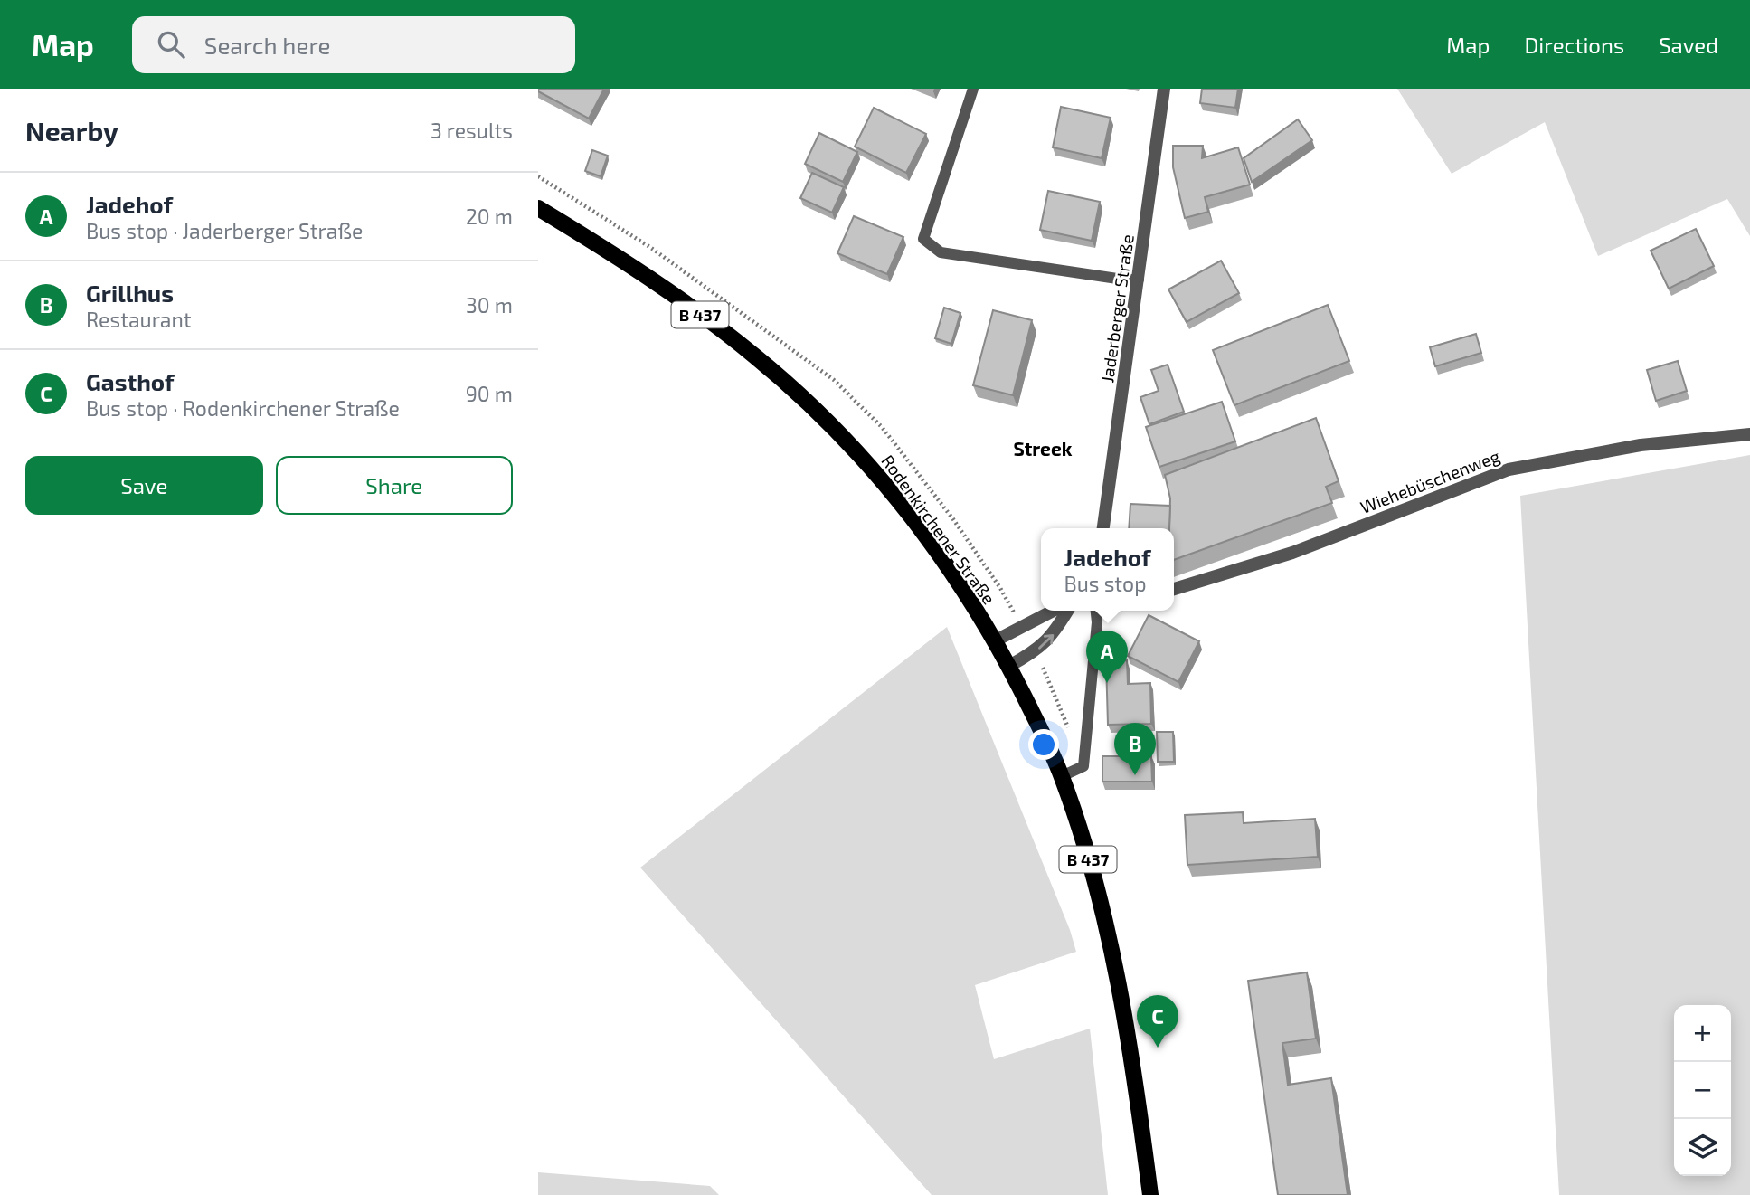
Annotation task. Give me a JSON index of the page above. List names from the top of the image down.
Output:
{
  "streets": {
    "main road": ["B 437", "Rodenkirchener Straße"],
    "street": ["Jaderberger Straße", "Wiehebüschenweg"]
  },
  "districts": ["Streek"],
  "page": {
    "header": "Map",
    "search": "Search here",
    "nav": ["Map", "Directions", "Saved"],
    "heading": ["Nearby", "3 results"],
    "list": [
      {
        "mark": "A",
        "name": "Jadehof",
        "note": "Bus stop · Jaderberger Straße",
        "value": "20 m"
      },
      {
        "mark": "B",
        "name": "Grillhus",
        "note": "Restaurant",
        "value": "30 m"
      },
      {
        "mark": "C",
        "name": "Gasthof",
        "note": "Bus stop · Rodenkirchener Straße",
        "value": "90 m"
      }
    ],
    "buttons": ["Save", "Share"],
    "popup": ["Jadehof", "Bus stop"],
    "pins": ["A", "B", "C"],
    "map_buttons": ["+", "−"]
  }
}
